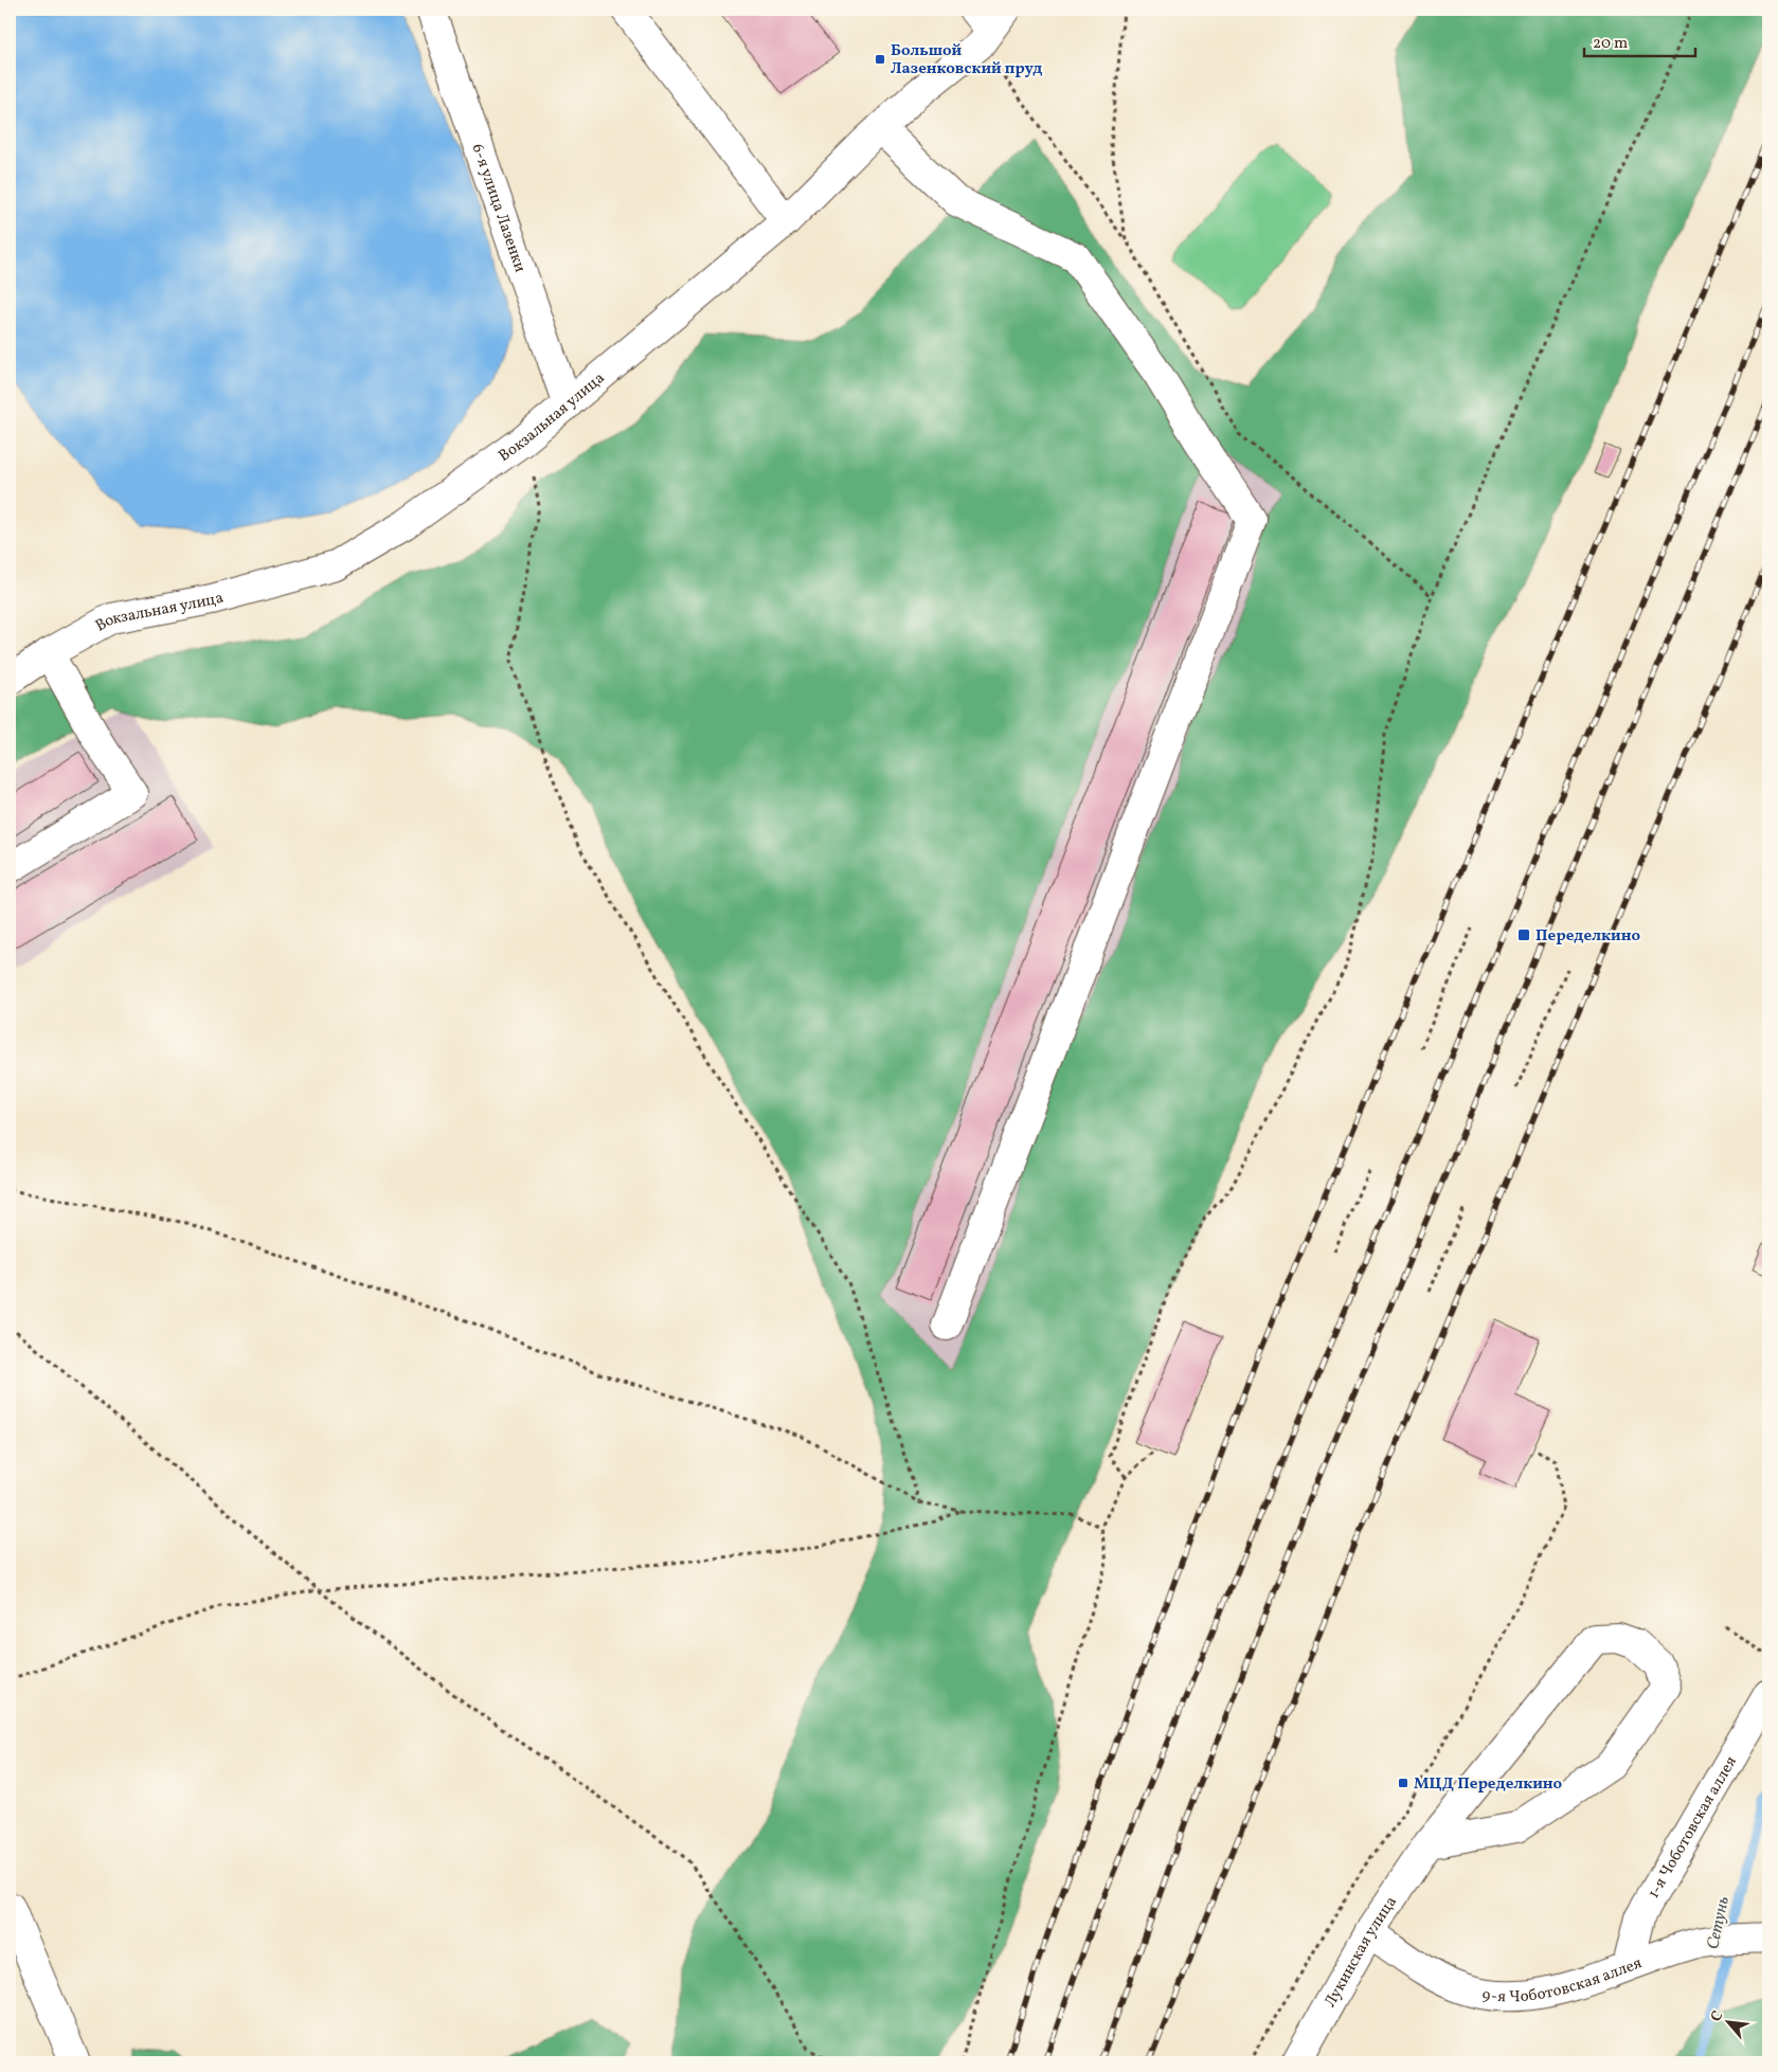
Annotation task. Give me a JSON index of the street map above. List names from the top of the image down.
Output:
{
  "streets": {
    "street": [
      "6-я улица Лазенки",
      "Вокзальная улица",
      "1-я Чоботовская аллея",
      "Лукинская улица",
      "9-я Чоботовская аллея"
    ]
  },
  "crossings": [
    ["6-я улица Лазенки", "Вокзальная улица"],
    ["1-я Чоботовская аллея", "9-я Чоботовская аллея"],
    ["Лукинская улица", "9-я Чоботовская аллея"]
  ],
  "water": ["Сетунь"],
  "places": {
    "transit": ["Большой Лазенковский пруд", "Переделкино", "МЦД Переделкино"]
  },
  "scale_bar": "20 m",
  "north": "top left"
}
